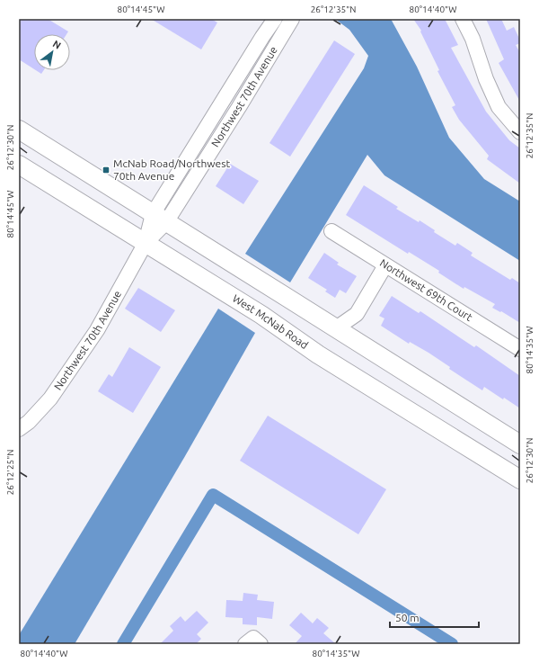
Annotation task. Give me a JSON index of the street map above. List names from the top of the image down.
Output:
{
  "streets": {
    "main road": ["West McNab Road"],
    "street": ["Northwest 70th Avenue", "Northwest 69th Court"]
  },
  "crossings": [
    ["Northwest 70th Avenue", "West McNab Road"]
  ],
  "places": {
    "transit": ["McNab Road/Northwest 70th Avenue"]
  },
  "scale_bar": "50 m",
  "north": "top right",
  "coordinates": [
    "80°14'45\"W",
    "26°12'35\"N",
    "80°14'40\"W",
    "26°12'30\"N",
    "80°14'35\"W",
    "26°12'25\"N"
  ]
}
